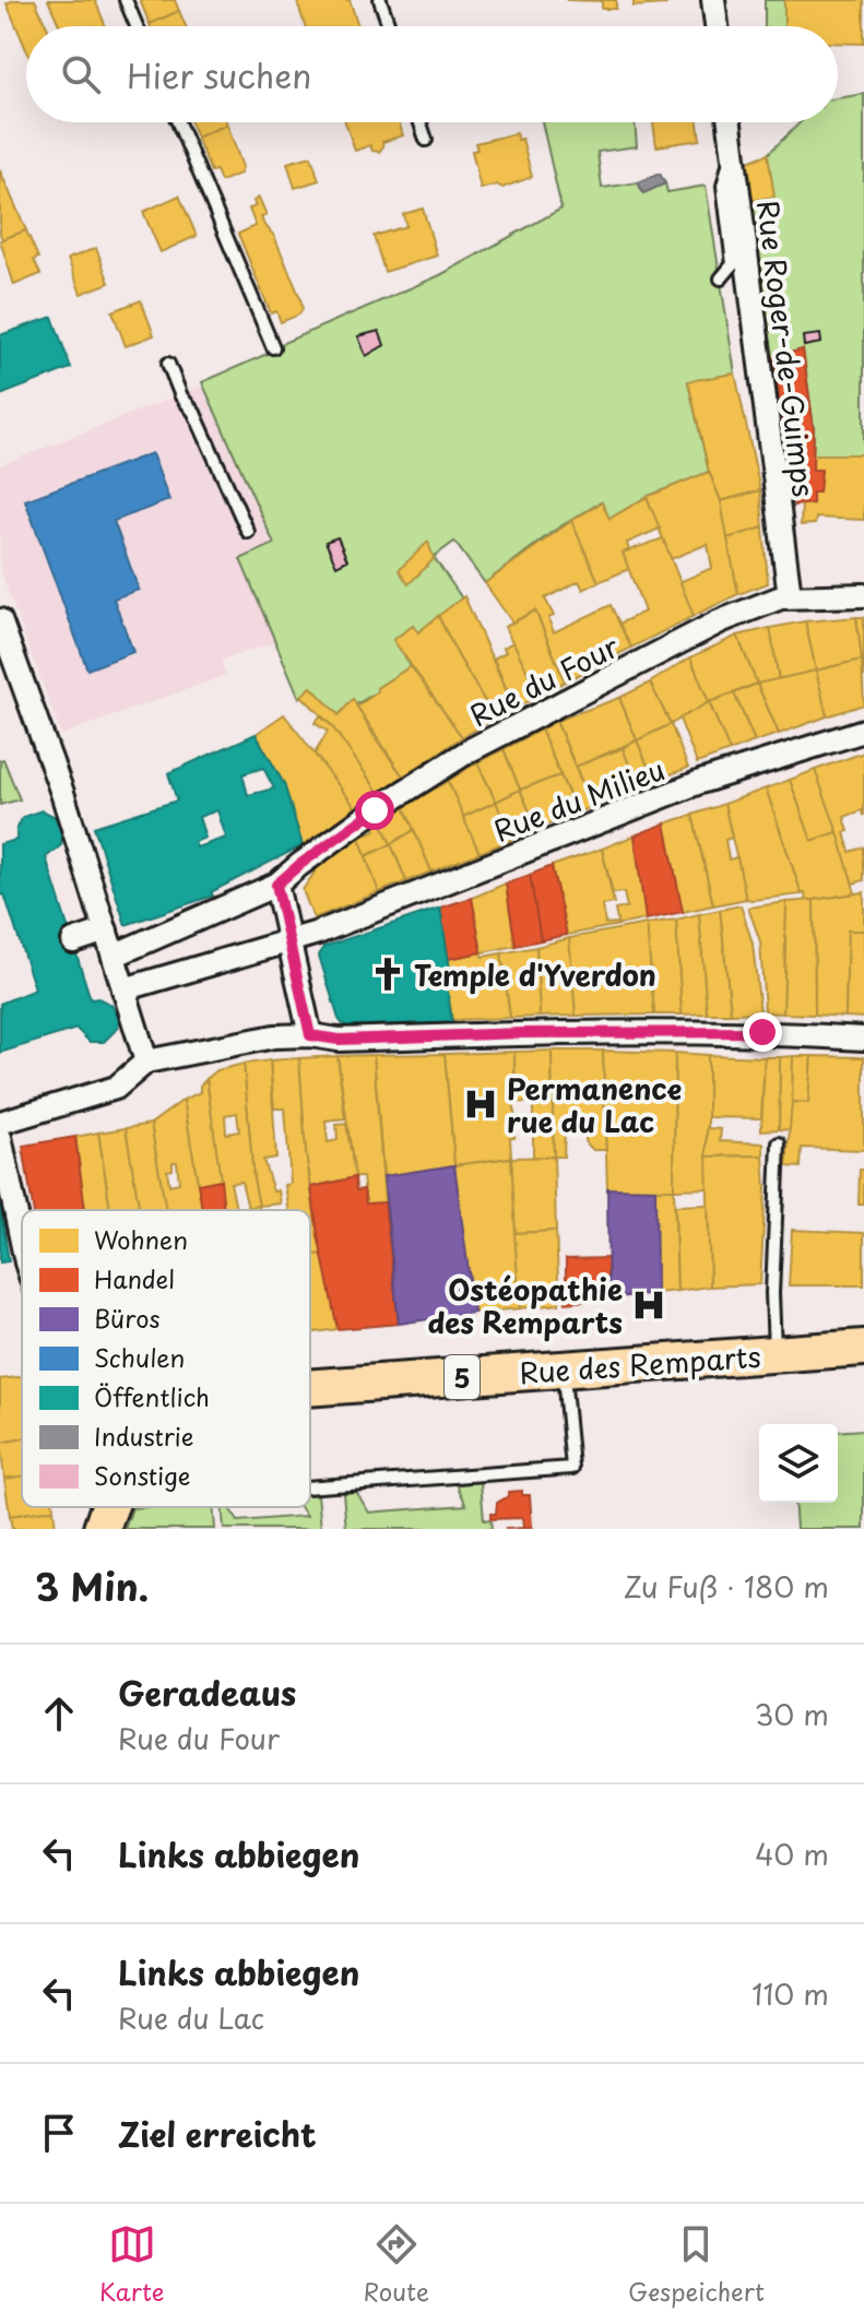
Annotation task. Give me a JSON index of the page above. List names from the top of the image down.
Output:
{
  "streets": {
    "main road": ["Rue des Remparts", "5"],
    "street": ["Rue Roger-de-Guimps", "Rue du Four", "Rue du Milieu"]
  },
  "crossings": [
    ["Rue Roger-de-Guimps", "Rue du Four"]
  ],
  "places": {
    "church": ["Temple d'Yverdon"],
    "hospital": ["Permanence rue du Lac", "Ostéopathie des Remparts"]
  },
  "legend": [
    "Wohnen",
    "Handel",
    "Büros",
    "Schulen",
    "Öffentlich",
    "Industrie",
    "Sonstige"
  ],
  "page": {
    "search": "Hier suchen",
    "heading": ["3 Min.", "Zu Fuß · 180 m"],
    "list": [
      ["Geradeaus", "Rue du Four", "30 m"],
      ["Links abbiegen", "40 m"],
      ["Links abbiegen", "Rue du Lac", "110 m"],
      "Ziel erreicht"
    ],
    "nav": ["Karte", "Route", "Gespeichert"]
  }
}
